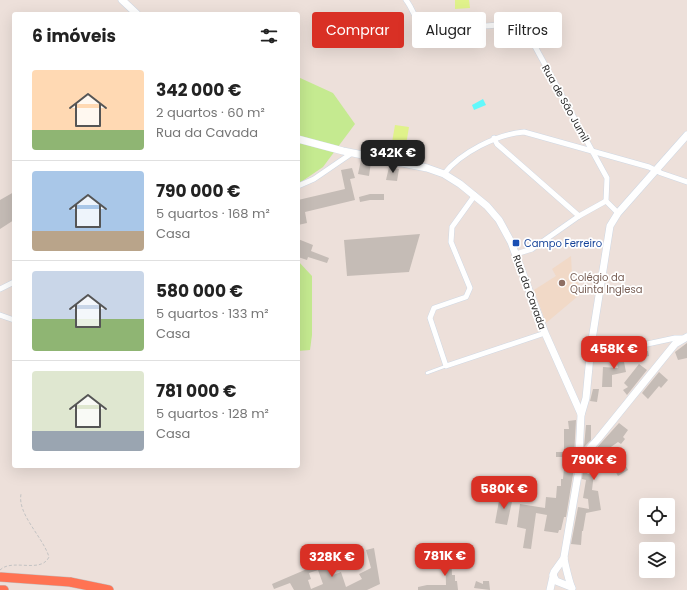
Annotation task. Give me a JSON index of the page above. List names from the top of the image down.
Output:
{
  "streets": {
    "street": ["Rua de São Jumil", "Rua da Cavada"]
  },
  "places": {
    "transit": ["Campo Ferreiro"],
    "other": ["Colégio da Quinta Inglesa"]
  },
  "page": {
    "chip": ["Comprar", "Alugar", "Filtros"],
    "heading": "6 imóveis",
    "list": [
      {
        "name": "342 000 €",
        "note": "2 quartos · 60 m² · Rua da Cavada"
      },
      {
        "name": "790 000 €",
        "note": "5 quartos · 168 m² · Casa"
      },
      {
        "name": "580 000 €",
        "note": "5 quartos · 133 m² · Casa"
      },
      {
        "name": "781 000 €",
        "note": "5 quartos · 128 m² · Casa"
      }
    ],
    "price": [
      "342K €",
      "458K €",
      "790K €",
      "580K €",
      "781K €",
      "328K €"
    ]
  }
}
